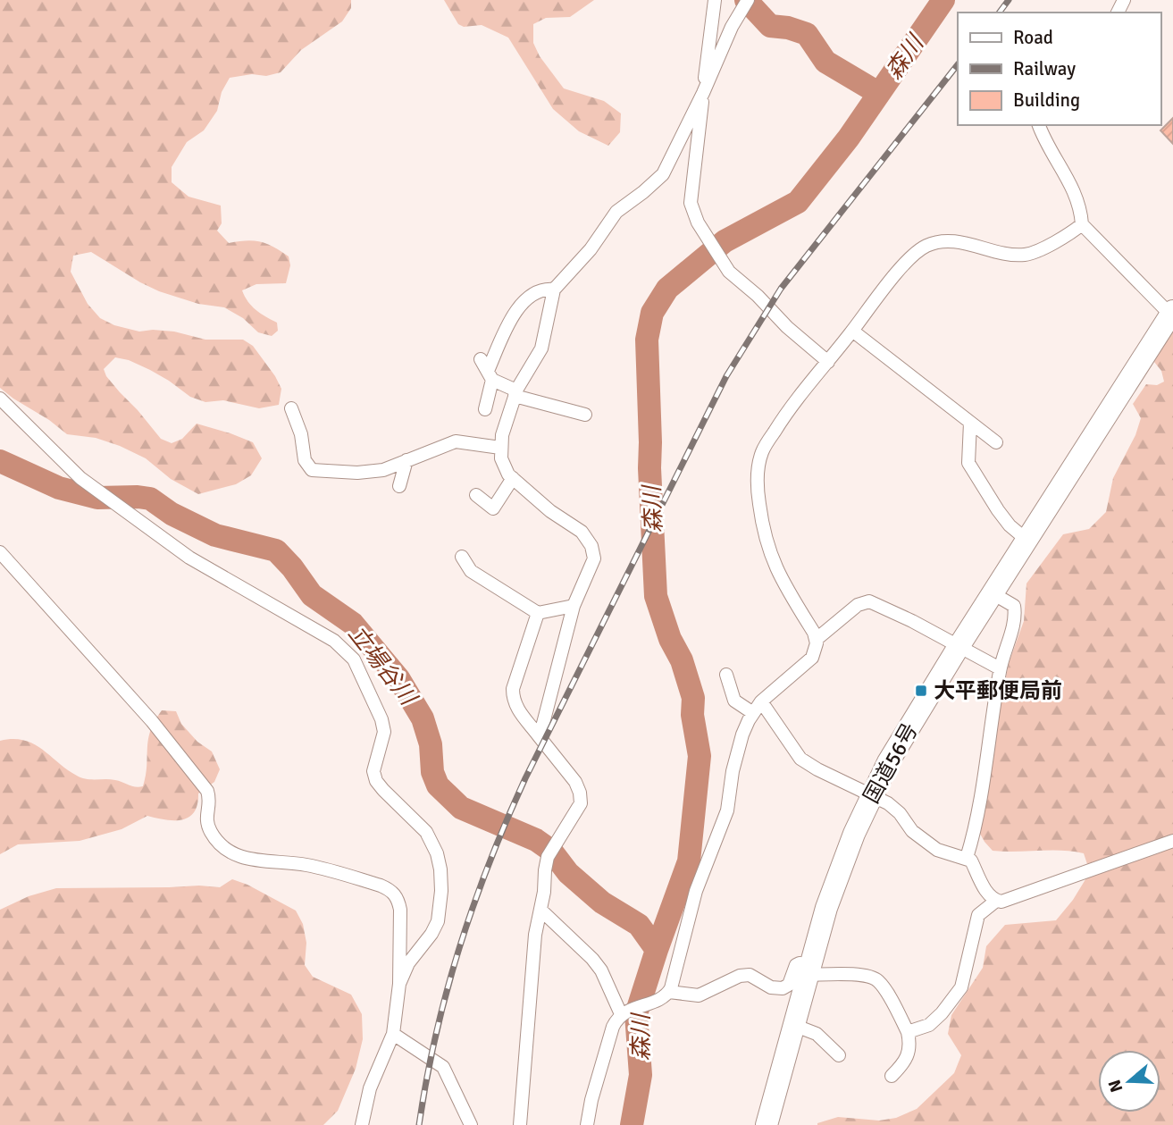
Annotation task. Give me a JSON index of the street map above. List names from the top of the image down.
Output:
{
  "streets": {
    "highway": ["国道56号"]
  },
  "water": ["森川", "立場谷川"],
  "places": {
    "transit": ["大平郵便局前"]
  },
  "legend": ["Road", "Railway", "Building"],
  "north": "left"
}
